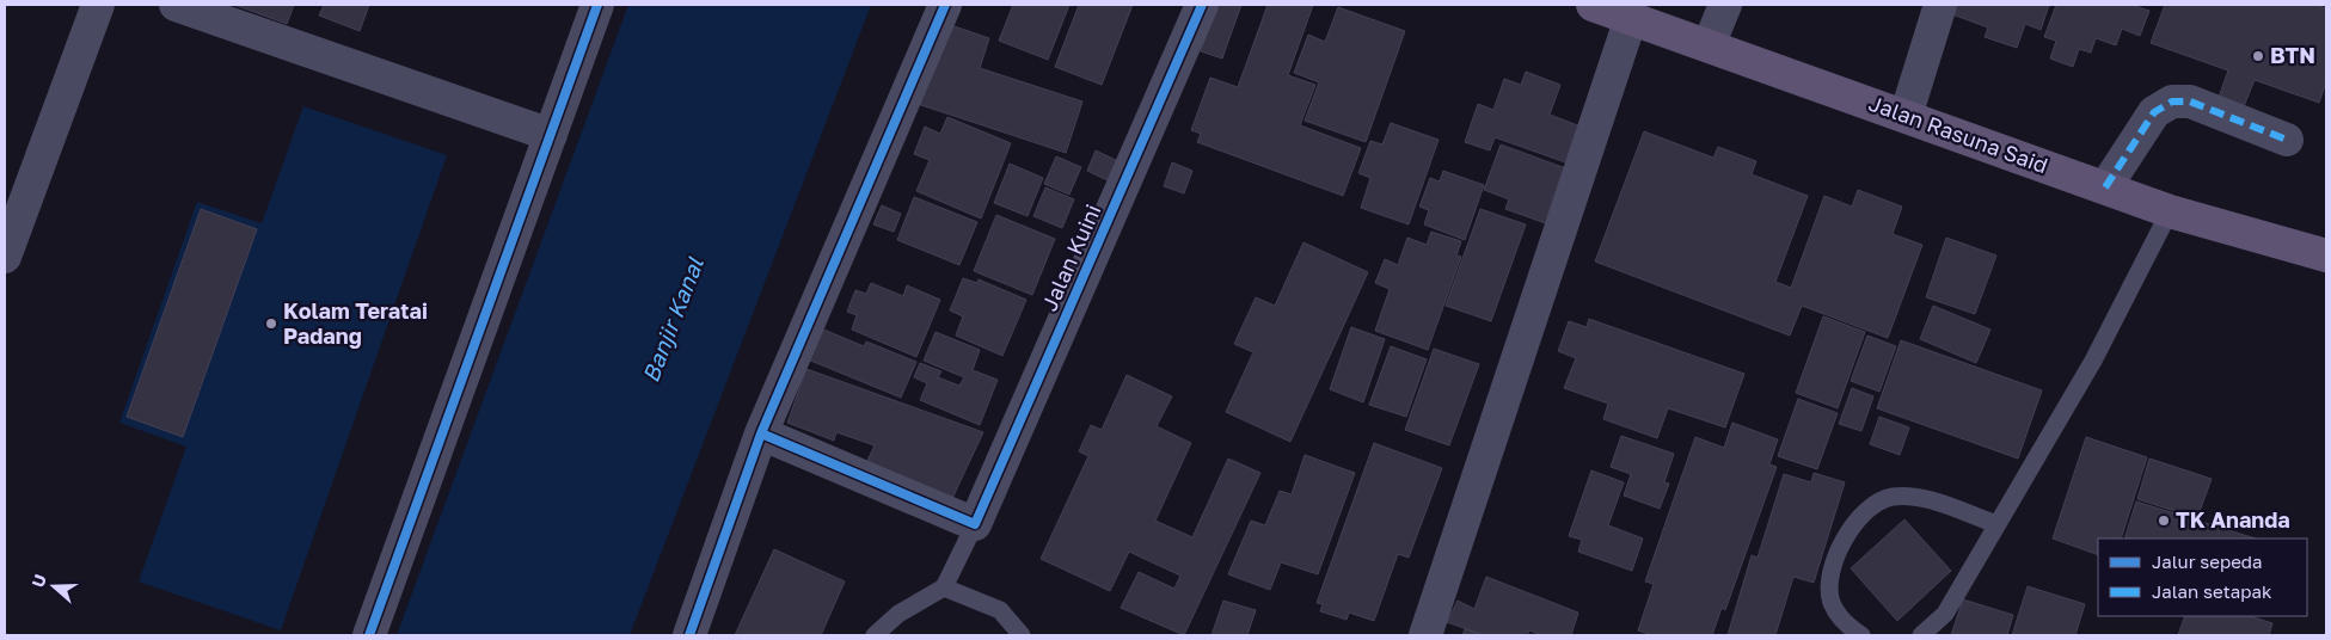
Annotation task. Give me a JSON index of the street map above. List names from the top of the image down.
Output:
{
  "streets": {
    "main road": ["Jalan Rasuna Said"],
    "street": ["Jalan Kuini"]
  },
  "water": ["Banjir Kanal"],
  "places": ["BTN", "Kolam Teratai Padang", "TK Ananda"],
  "legend": ["Jalur sepeda", "Jalan setapak"],
  "north": "left"
}
